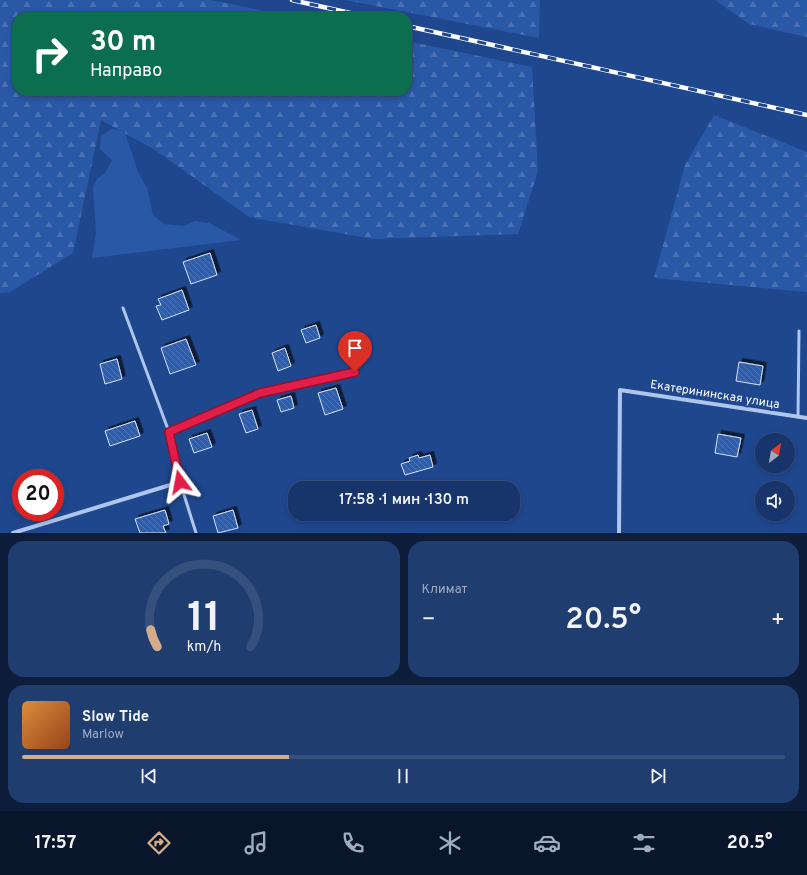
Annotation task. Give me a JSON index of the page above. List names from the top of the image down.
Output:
{
  "streets": {
    "street": ["Екатерининская улица"]
  },
  "north": "top right",
  "page": {
    "turn": ["30 m", "Направо"],
    "limit": "20",
    "trip": "17:58 · 1 мин · 130 m",
    "tile": "Климат",
    "heat": ["−", "20.5°", "+"],
    "song": ["Slow Tide", "Marlow"],
    "tabs": ["17:57", "20.5°"],
    "gauge": ["11", "km/h"]
  }
}
